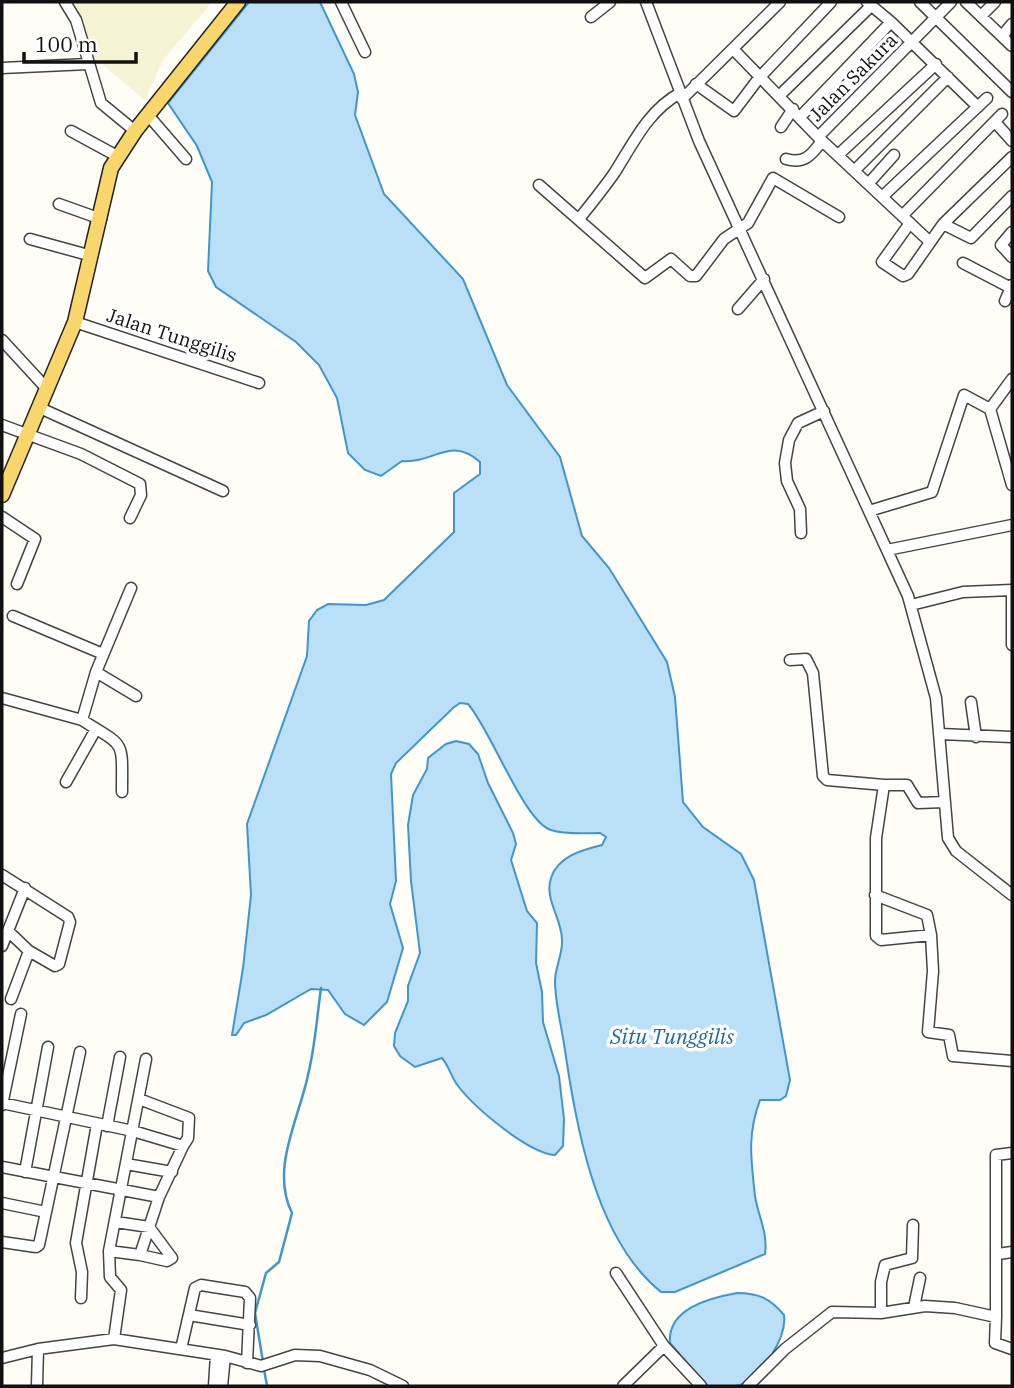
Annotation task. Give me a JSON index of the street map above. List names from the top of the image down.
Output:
{
  "streets": {
    "street": ["Jalan Sakura", "Jalan Tunggilis"]
  },
  "water": ["Situ Tunggilis"],
  "scale_bar": "100 m"
}
